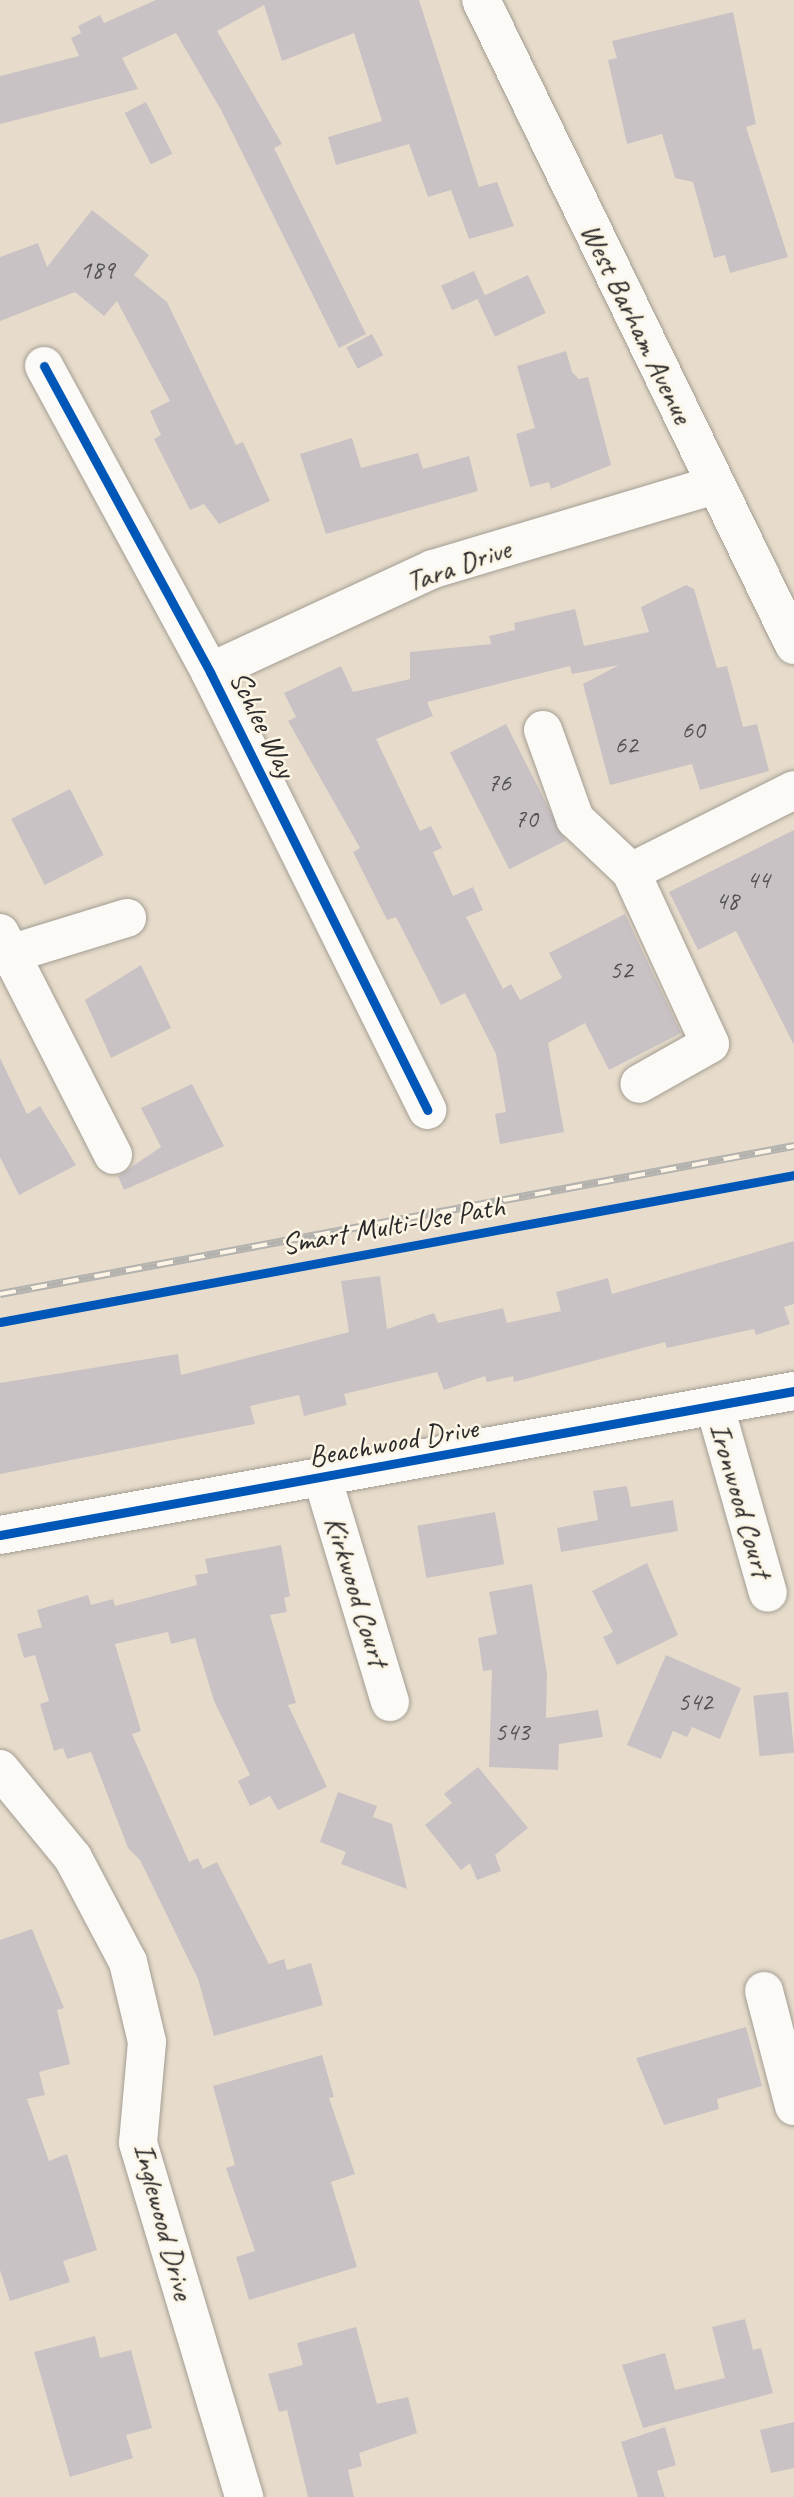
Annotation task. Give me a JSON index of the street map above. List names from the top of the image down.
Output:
{
  "streets": {
    "street": [
      "West Barham Avenue",
      "Tara Drive",
      "Schlee Way",
      "Beachwood Drive",
      "Ironwood Court",
      "Kirkwood Court",
      "Inglewood Drive"
    ],
    "cycle path": ["Smart Multi-Use Path"]
  },
  "crossings": [
    ["West Barham Avenue", "Tara Drive"],
    ["Tara Drive", "Schlee Way"],
    ["Beachwood Drive", "Ironwood Court"],
    ["Beachwood Drive", "Kirkwood Court"]
  ],
  "house_numbers": [
    "189",
    "60",
    "62",
    "76",
    "70",
    "44",
    "48",
    "52",
    "542",
    "543"
  ]
}
